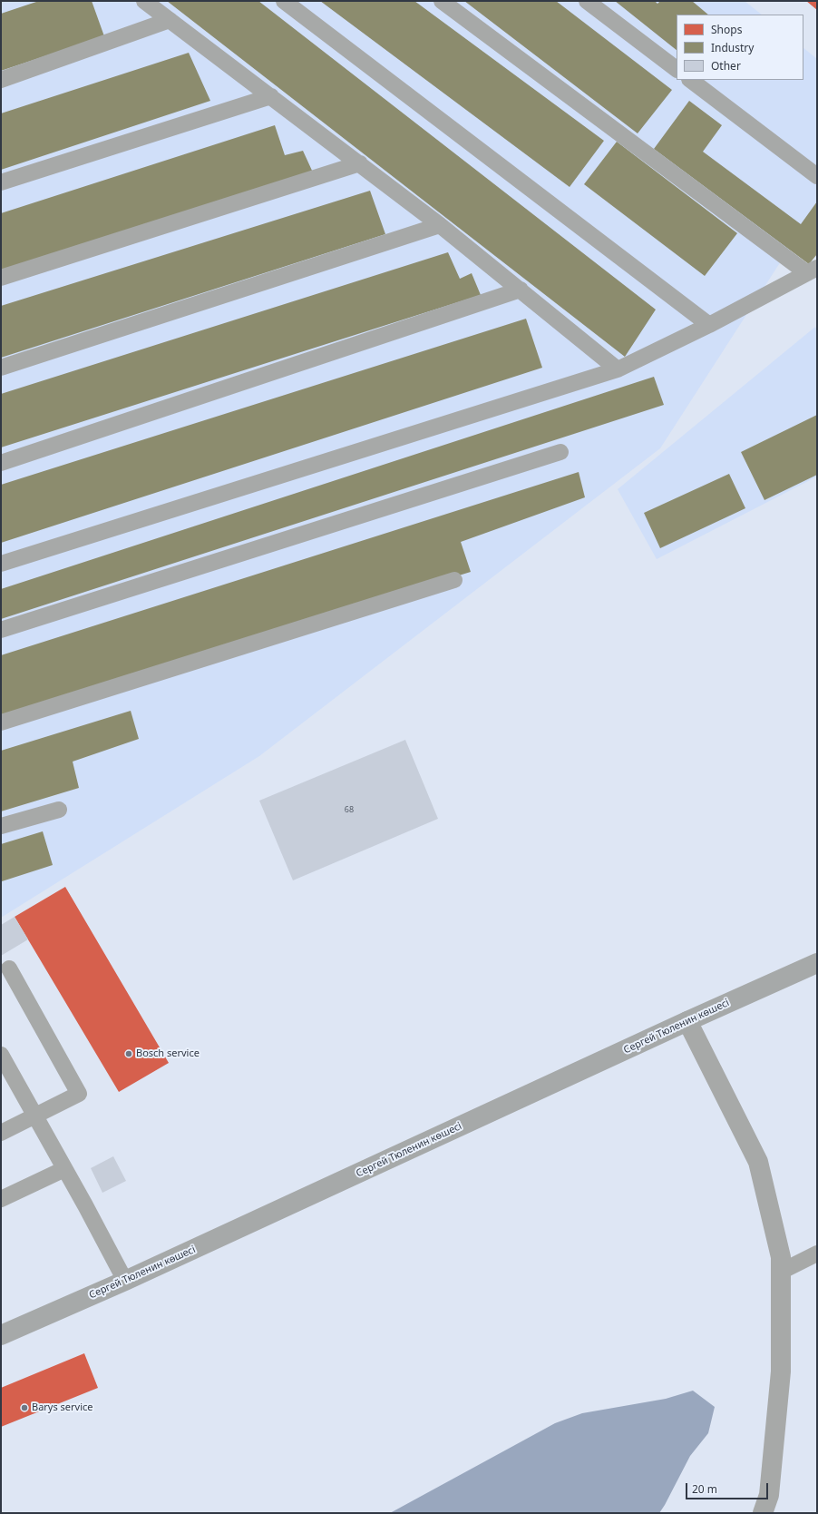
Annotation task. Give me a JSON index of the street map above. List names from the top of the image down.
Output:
{
  "streets": {
    "main road": ["Сергей Тюленин көшесі"]
  },
  "places": ["Bosch service", "Barys service"],
  "house_numbers": ["68"],
  "legend": ["Shops", "Industry", "Other"],
  "scale_bar": "20 m"
}
